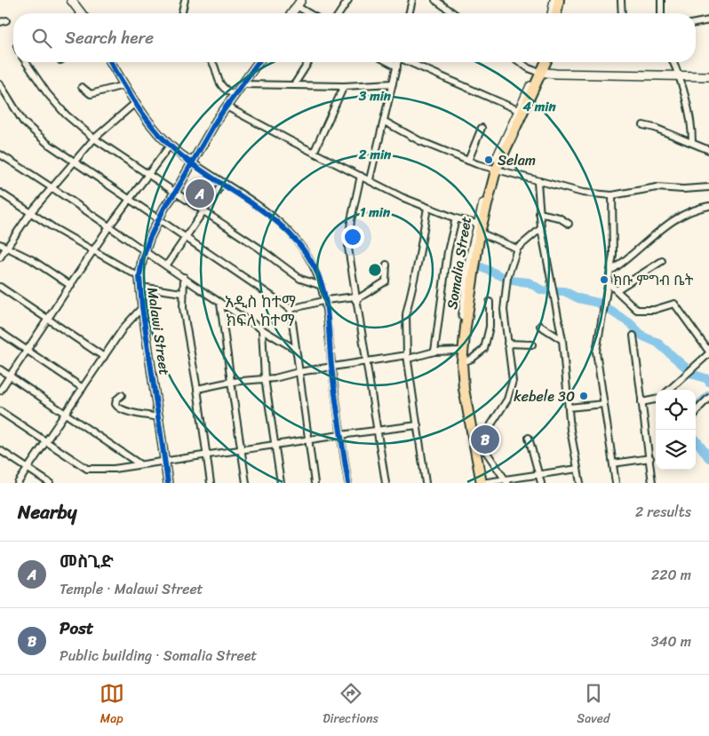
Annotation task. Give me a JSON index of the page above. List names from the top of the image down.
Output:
{
  "streets": {
    "street": ["Somalia Street", "Malawi Street"]
  },
  "districts": ["አዲስ ከተማ ክፍለ ከተማ"],
  "places": ["Selam", "ክቡ ምግብ ቤት", "kebele 30"],
  "page": {
    "search": "Search here",
    "pins": ["A", "B"],
    "heading": ["Nearby", "2 results"],
    "list": [
      {
        "mark": "A",
        "name": "መስጊድ",
        "note": "Temple · Malawi Street",
        "value": "220 m"
      },
      {
        "mark": "B",
        "name": "Post",
        "note": "Public building · Somalia Street",
        "value": "340 m"
      }
    ],
    "nav": ["Map", "Directions", "Saved"]
  },
  "rings": [
    "3 min",
    "4 min",
    "2 min",
    "1 min"
  ]
}
